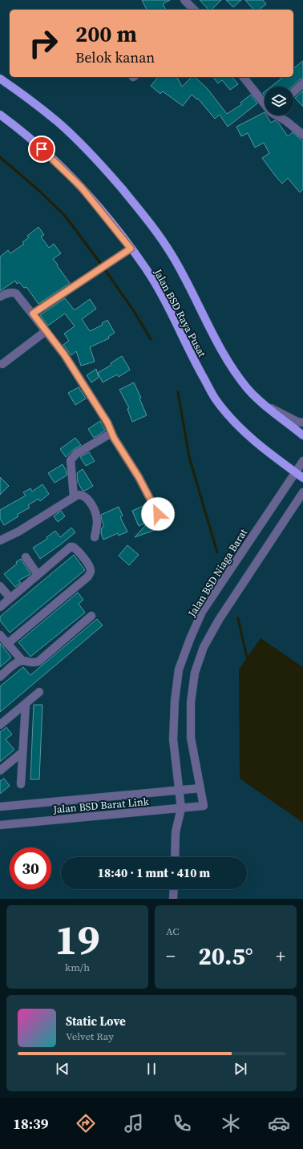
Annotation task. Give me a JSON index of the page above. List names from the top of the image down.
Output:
{
  "streets": {
    "main road": ["Jalan BSD Raya Pusat"],
    "street": ["Jalan BSD Niaga Barat", "Jalan BSD Barat Link"]
  },
  "crossings": [
    ["Jalan BSD Raya Pusat", "Jalan BSD Niaga Barat"],
    ["Jalan BSD Niaga Barat", "Jalan BSD Barat Link"]
  ],
  "page": {
    "turn": ["200 m", "Belok kanan"],
    "limit": "30",
    "trip": "18:40 · 1 mnt · 410 m",
    "tile": [
      ["19", "km/h"],
      "AC"
    ],
    "heat": ["−", "20.5°", "+"],
    "song": ["Static Love", "Velvet Ray"],
    "tabs": "18:39"
  }
}
